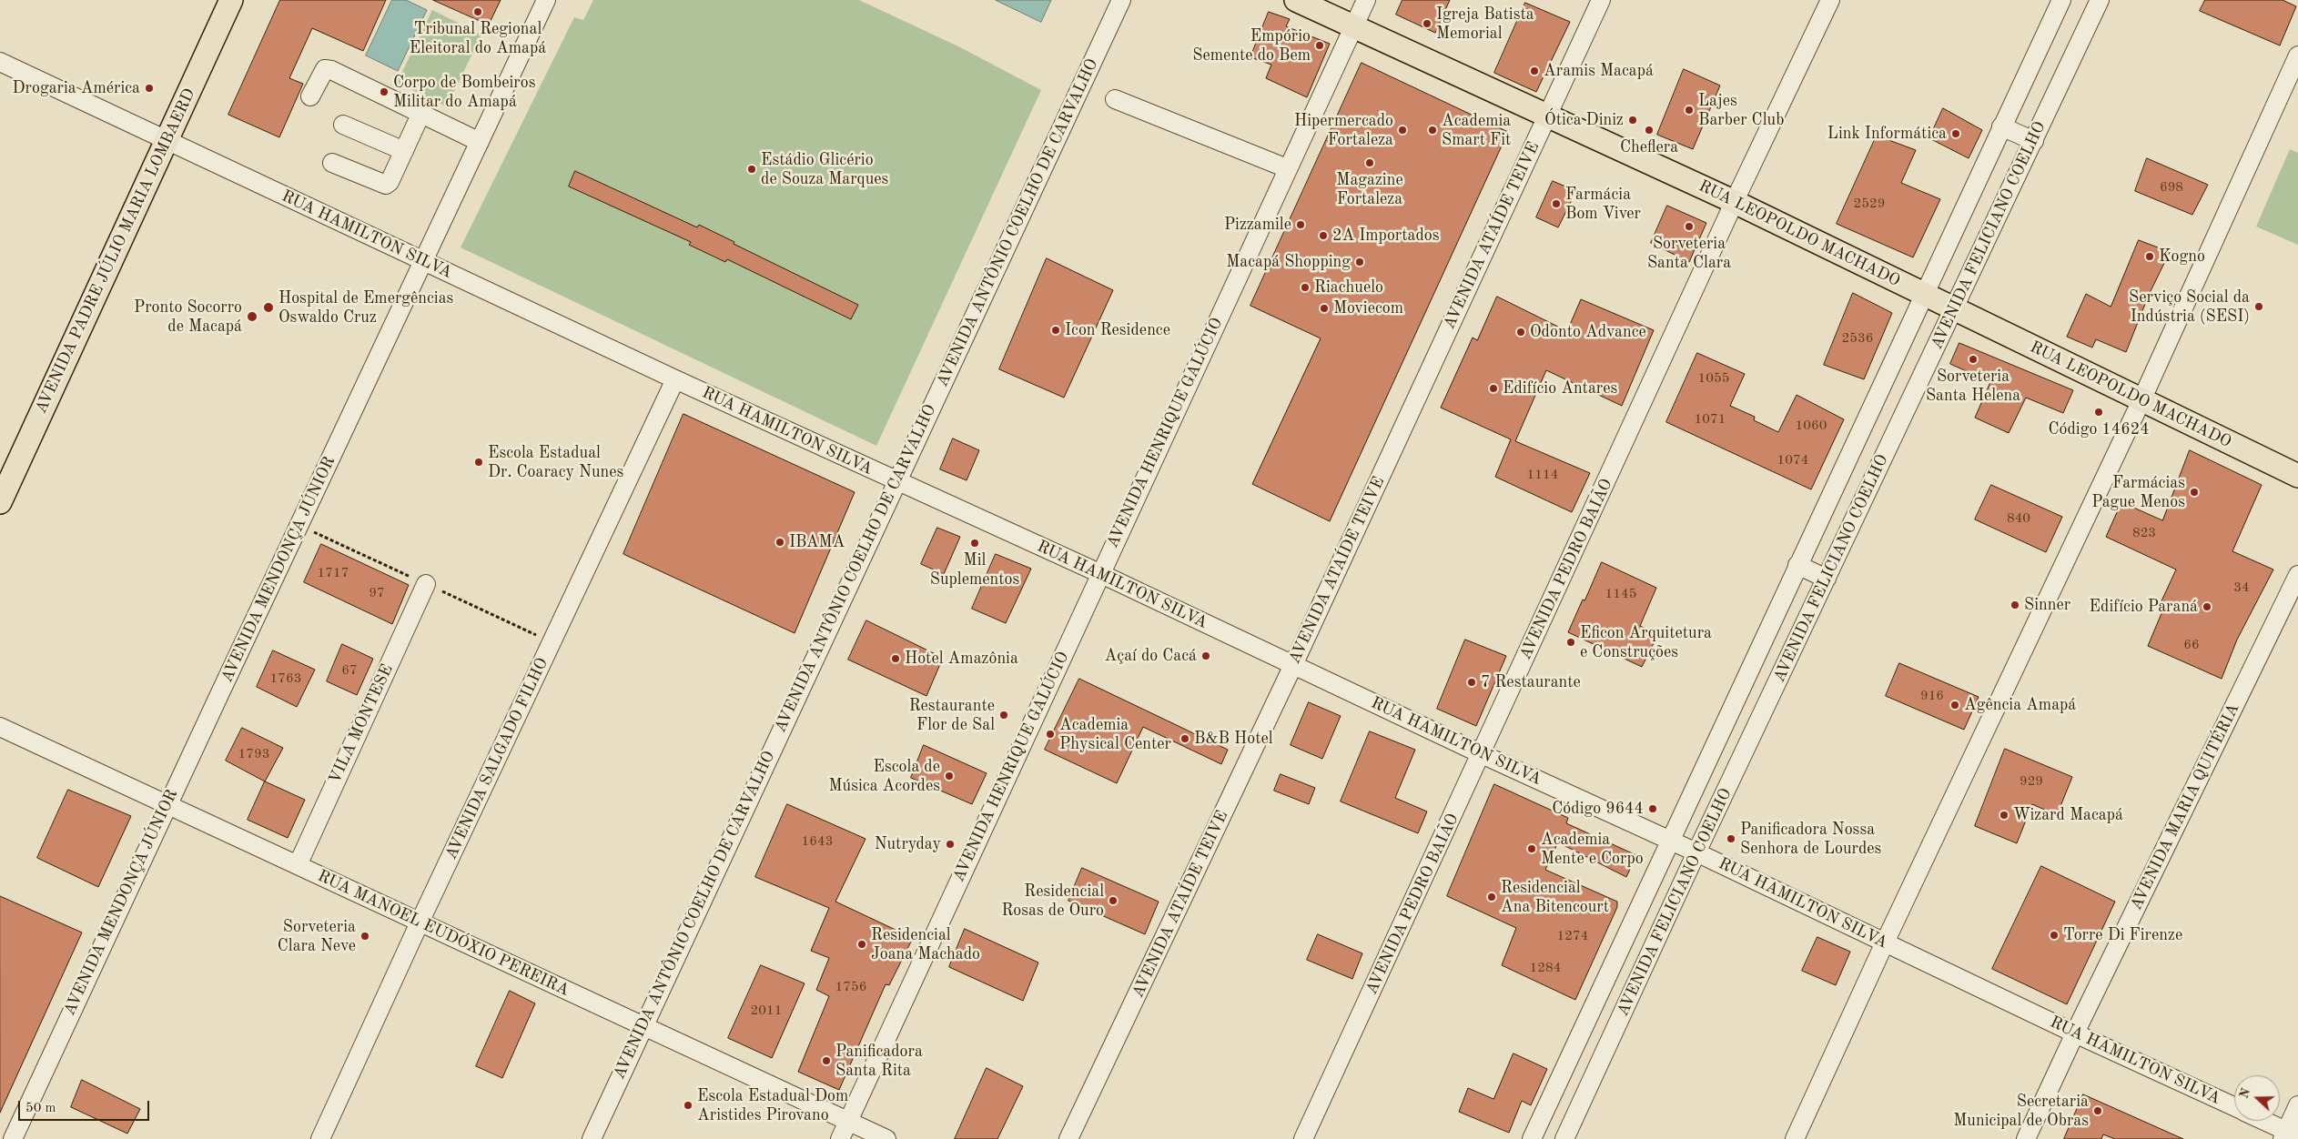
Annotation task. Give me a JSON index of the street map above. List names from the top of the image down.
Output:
{
  "streets": {
    "main road": ["RUA LEOPOLDO MACHADO", "AVENIDA PADRE JÚLIO MARIA LOMBAERD"],
    "street": [
      "AVENIDA ANTÔNIO COELHO DE CARVALHO",
      "RUA HAMILTON SILVA",
      "AVENIDA ATAÍDE TEIVE",
      "AVENIDA FELICIANO COELHO",
      "AVENIDA HENRIQUE GALÚCIO",
      "AVENIDA MENDONÇA JÚNIOR",
      "AVENIDA PEDRO BAIÃO",
      "VILA MONTESE",
      "AVENIDA SALGADO FILHO",
      "AVENIDA MARIA QUITÉRIA",
      "RUA MANOEL EUDÓXIO PEREIRA"
    ]
  },
  "crossings": [
    ["AVENIDA ANTÔNIO COELHO DE CARVALHO", "RUA HAMILTON SILVA"],
    ["AVENIDA ANTÔNIO COELHO DE CARVALHO", "RUA MANOEL EUDÓXIO PEREIRA"],
    ["RUA LEOPOLDO MACHADO", "AVENIDA ATAÍDE TEIVE"],
    ["RUA LEOPOLDO MACHADO", "AVENIDA FELICIANO COELHO"],
    ["RUA LEOPOLDO MACHADO", "AVENIDA HENRIQUE GALÚCIO"],
    ["RUA LEOPOLDO MACHADO", "AVENIDA PEDRO BAIÃO"],
    ["RUA HAMILTON SILVA", "AVENIDA ATAÍDE TEIVE"],
    ["RUA HAMILTON SILVA", "AVENIDA FELICIANO COELHO"],
    ["RUA HAMILTON SILVA", "AVENIDA PADRE JÚLIO MARIA LOMBAERD"],
    ["RUA HAMILTON SILVA", "AVENIDA HENRIQUE GALÚCIO"],
    ["RUA HAMILTON SILVA", "AVENIDA MENDONÇA JÚNIOR"],
    ["RUA HAMILTON SILVA", "AVENIDA PEDRO BAIÃO"],
    ["RUA HAMILTON SILVA", "AVENIDA SALGADO FILHO"],
    ["RUA HAMILTON SILVA", "AVENIDA MARIA QUITÉRIA"],
    ["AVENIDA HENRIQUE GALÚCIO", "RUA MANOEL EUDÓXIO PEREIRA"],
    ["AVENIDA MENDONÇA JÚNIOR", "RUA MANOEL EUDÓXIO PEREIRA"],
    ["VILA MONTESE", "RUA MANOEL EUDÓXIO PEREIRA"],
    ["AVENIDA SALGADO FILHO", "RUA MANOEL EUDÓXIO PEREIRA"]
  ],
  "places": [
    "Tribunal Regional Eleitoral do Amapá",
    "Igreja Batista Memorial",
    "Empório Semente do Bem",
    "Aramis Macapá",
    "Drogaria América",
    "Corpo de Bombeiros Militar do Amapá",
    "Lajes Barber Club",
    "Ótica Diniz",
    "Hipermercado Fortaleza",
    "Academia Smart Fit",
    "Cheflera",
    "Link Informática",
    "Magazine Fortaleza",
    "Estádio Glicério de Souza Marques",
    "Farmácia Bom Viver",
    "Pizzamile",
    "Sorveteria Santa Clara",
    "2A Importados",
    "Kogno",
    "Macapá Shopping",
    "Riachuelo",
    "Serviço Social da Indústria (SESI)",
    "Hospital de Emergências Oswaldo Cruz",
    "Moviecom",
    "Pronto Socorro de Macapá",
    "Icon Residence",
    "Odonto Advance",
    "Sorveteria Santa Helena",
    "Edifício Antares",
    "Código 14624",
    "Escola Estadual Dr. Coaracy Nunes",
    "Farmácias Pague Menos",
    "IBAMA",
    "Mil Suplementos",
    "Sinner",
    "Edifício Paraná",
    "Eficon Arquitetura e Construções",
    "Açaí do Cacá",
    "Hotel Amazônia",
    "7 Restaurante",
    "Agência Amapá",
    "Restaurante Flor de Sal",
    "Academia Physical Center",
    "B&B Hotel",
    "Escola de Música Acordes",
    "Código 9644",
    "Wizard Macapá",
    "Panificadora Nossa Senhora de Lourdes",
    "Nutryday",
    "Academia Mente e Corpo",
    "Residencial Ana Bitencourt",
    "Residencial Rosas de Ouro",
    "Torre Di Firenze",
    "Sorveteria Clara Neve",
    "Residencial Joana Machado",
    "Panificadora Santa Rita",
    "Escola Estadual Dom Aristides Pirovano",
    "Secretaria Municipal de Obras"
  ],
  "house_numbers": [
    "698",
    "2529",
    "2536",
    "1055",
    "1071",
    "1060",
    "1074",
    "1114",
    "840",
    "823",
    "1717",
    "34",
    "97",
    "1145",
    "66",
    "67",
    "1763",
    "916",
    "1793",
    "929",
    "1643",
    "1274",
    "1284",
    "1756",
    "2011"
  ],
  "scale_bar": "50 m",
  "north": "left"
}
